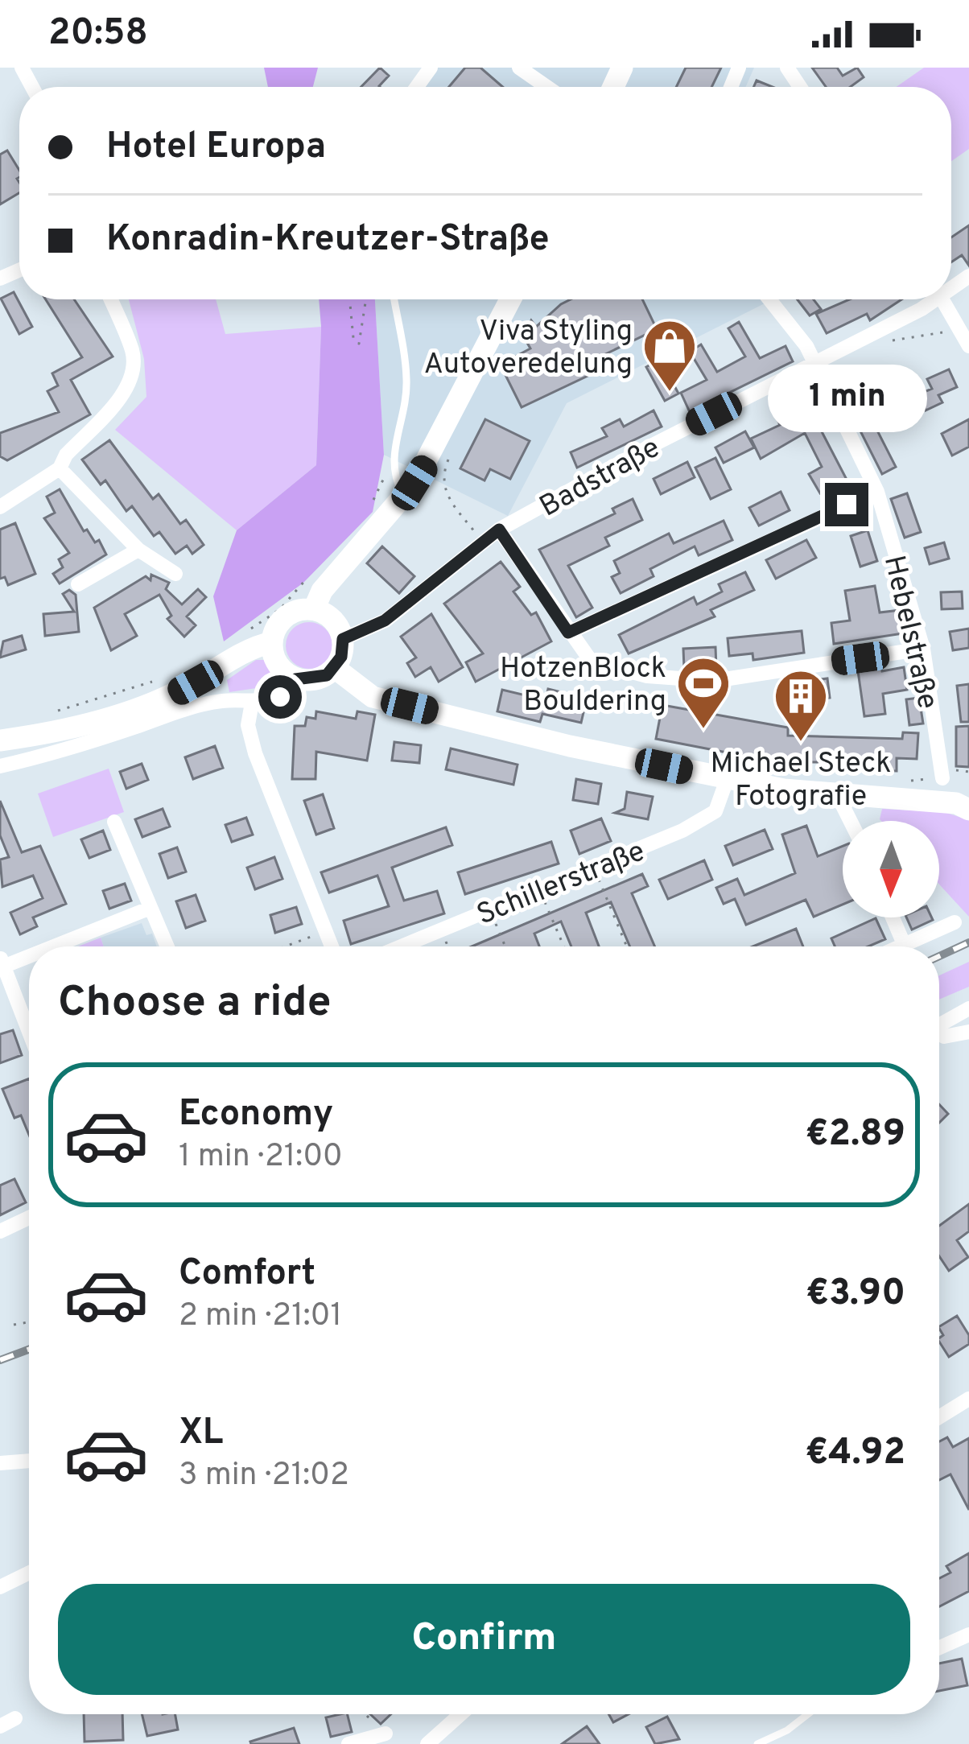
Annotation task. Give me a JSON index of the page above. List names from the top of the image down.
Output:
{
  "streets": {
    "street": ["Badstraße", "Hebelstraße", "Schillerstraße"]
  },
  "crossings": [
    ["Badstraße", "Hebelstraße"]
  ],
  "places": {
    "shop": ["Viva Styling Autoveredelung"],
    "sports": ["HotzenBlock Bouldering"],
    "building": ["Michael Steck Fotografie"]
  },
  "north": "bottom",
  "page": {
    "status": "20:58",
    "banner": ["Hotel Europa", "Konradin-Kreutzer-Straße"],
    "bubble": "1 min",
    "heading": "Choose a ride",
    "list": [
      {
        "name": "Economy",
        "note": "1 min · 21:00",
        "value": "€2.89"
      },
      {
        "name": "Comfort",
        "note": "2 min · 21:01",
        "value": "€3.90"
      },
      {
        "name": "XL",
        "note": "3 min · 21:02",
        "value": "€4.92"
      }
    ],
    "buttons": "Confirm"
  }
}
